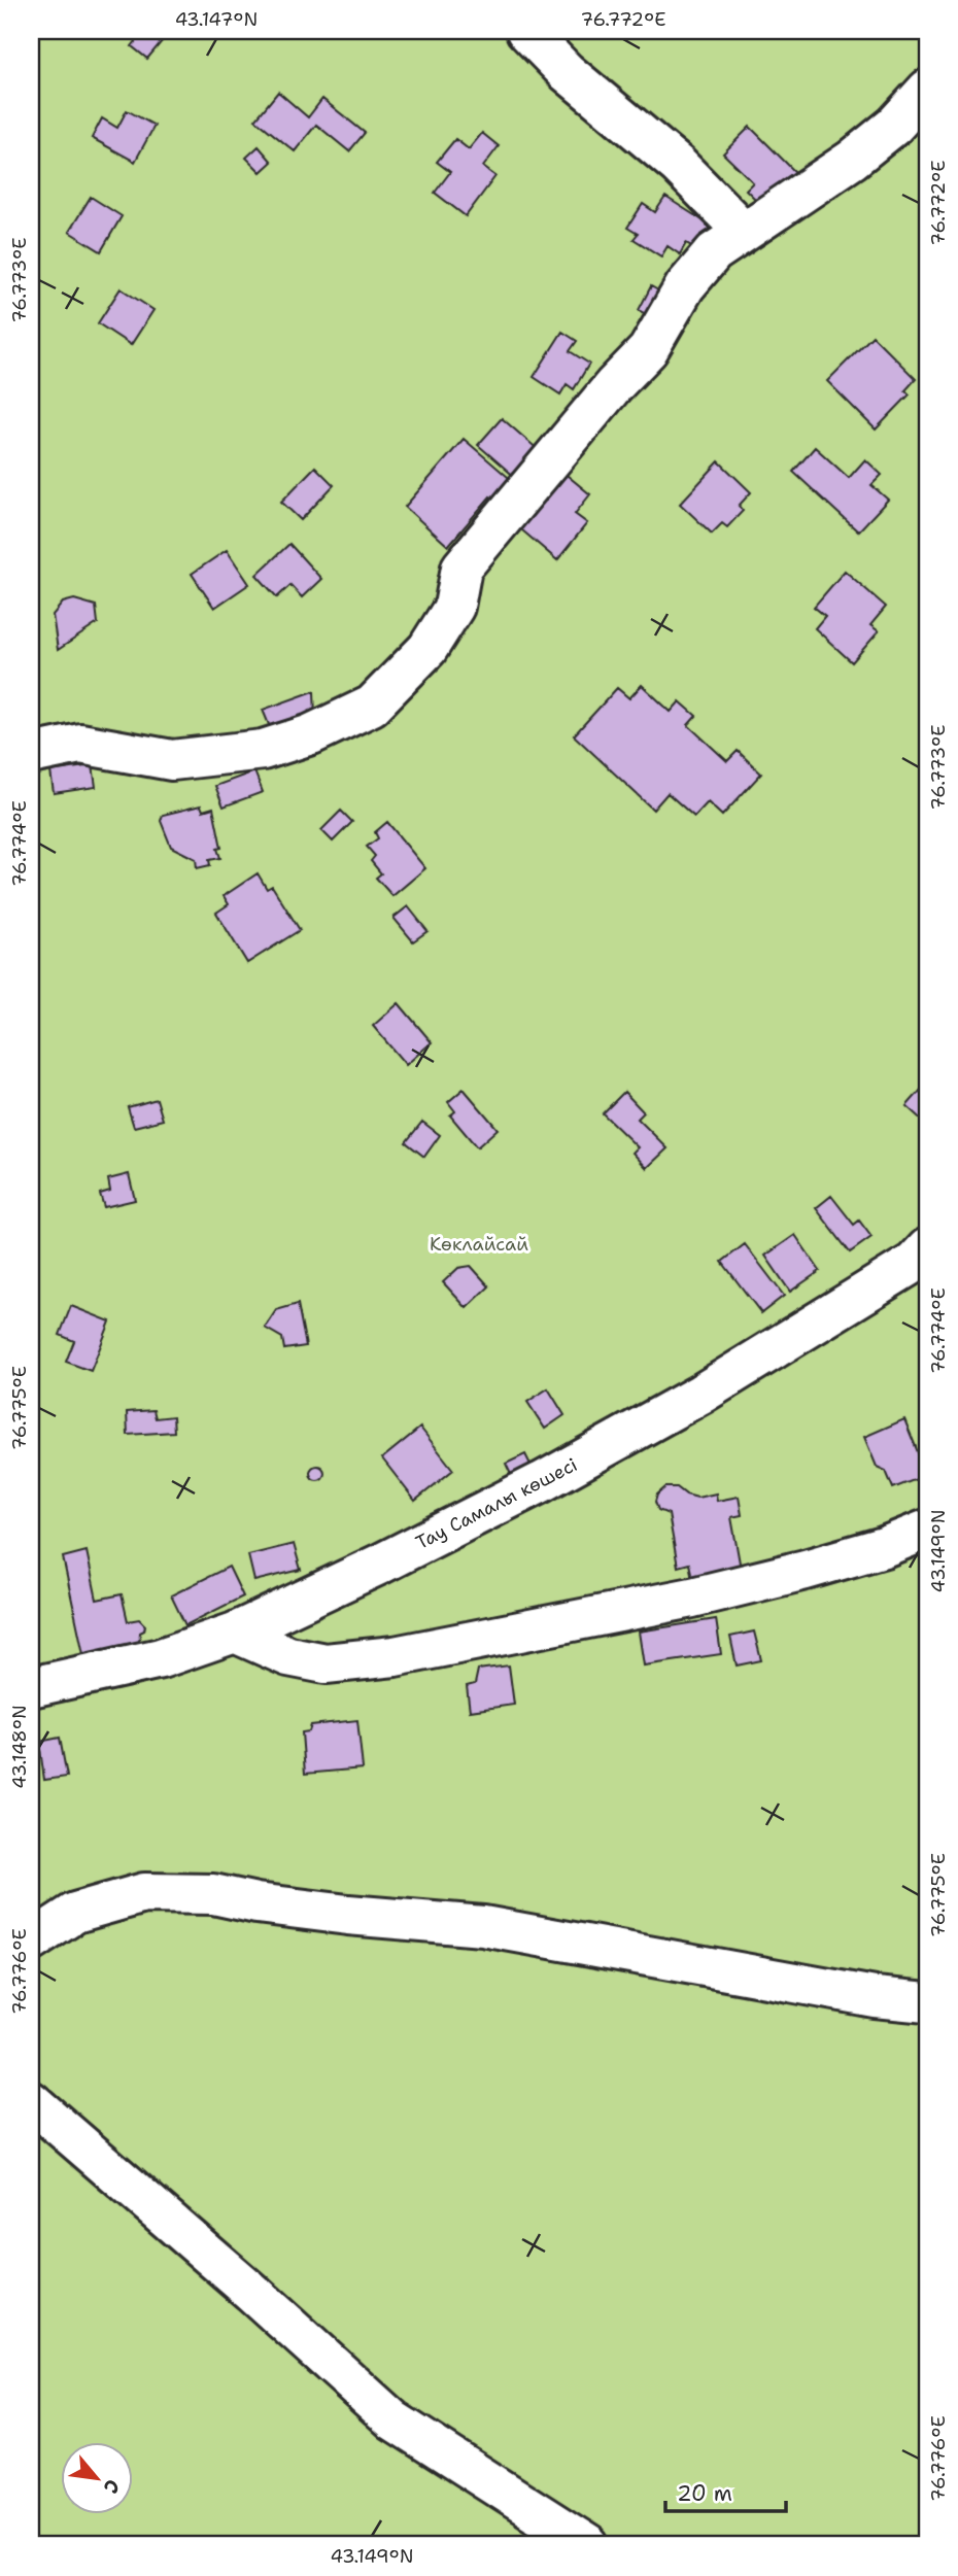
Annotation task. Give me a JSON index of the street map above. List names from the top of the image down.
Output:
{
  "streets": {
    "street": ["Тау Самалы көшесі"]
  },
  "parks": ["Көклайсай"],
  "scale_bar": "20 m",
  "north": "bottom right",
  "coordinates": [
    "43.147°N",
    "76.772°E",
    "76.773°E",
    "76.774°E",
    "76.775°E",
    "43.149°N",
    "43.148°N",
    "76.776°E"
  ]
}
